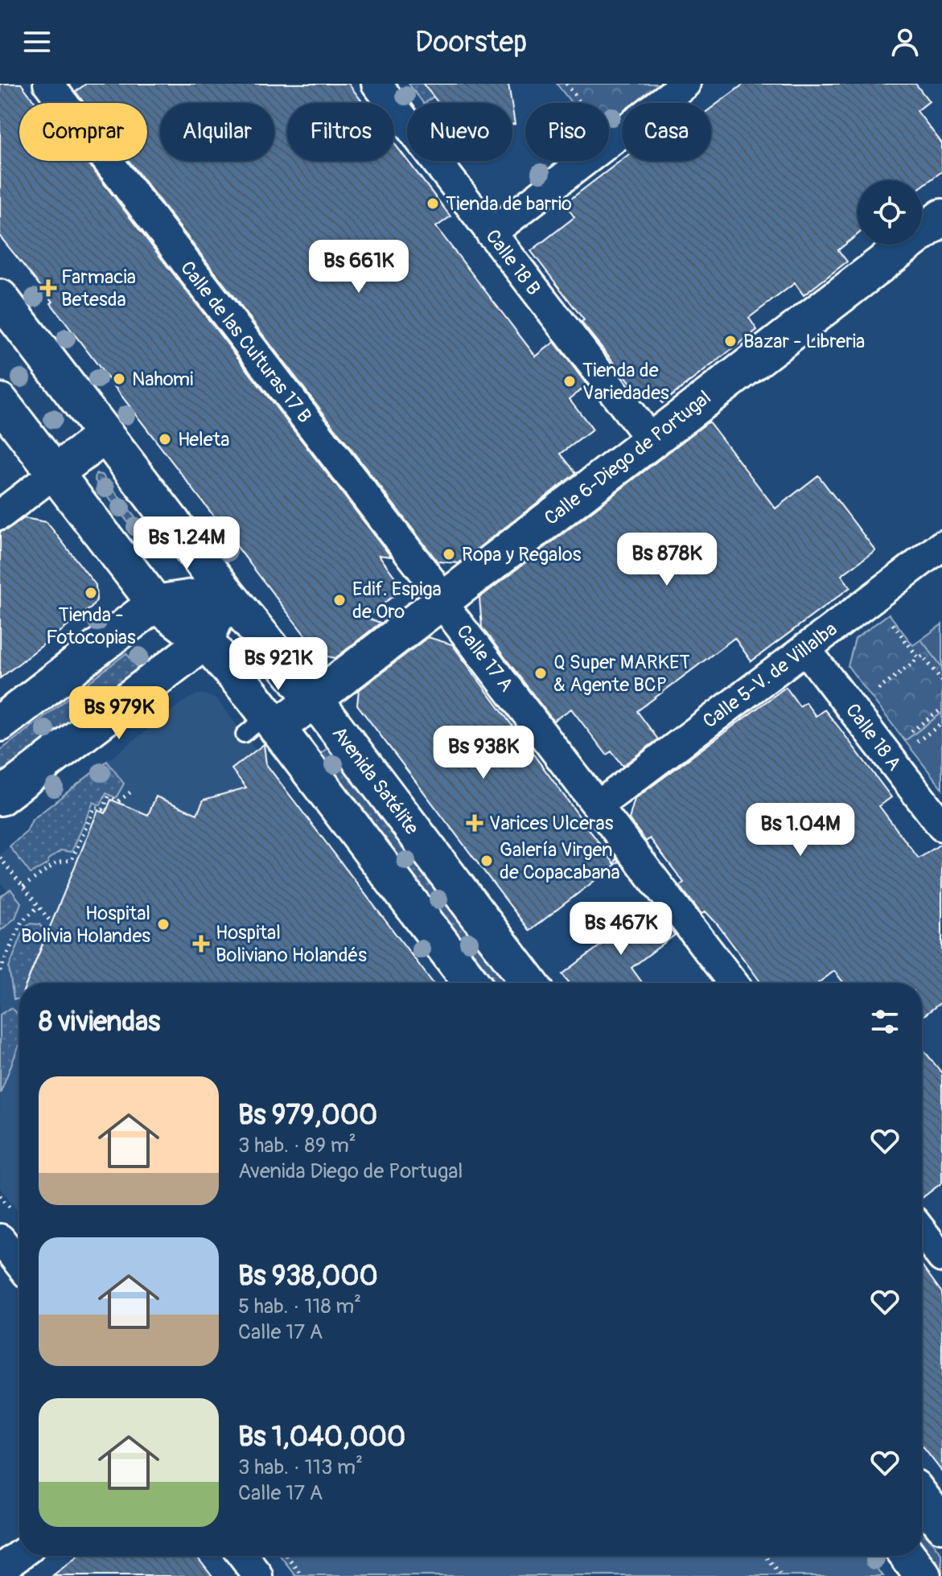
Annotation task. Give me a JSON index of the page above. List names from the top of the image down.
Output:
{
  "streets": {
    "main road": ["Calle 6-Diego de Portugal", "Avenida Satélite"],
    "street": [
      "Calle 18 B",
      "Calle de las Culturas 17 B",
      "Calle 17 A",
      "Calle 5-V. de Villalba",
      "Calle 18 A"
    ]
  },
  "crossings": [
    ["Calle 18 B", "Calle 6-Diego de Portugal"],
    ["Calle de las Culturas 17 B", "Calle 6-Diego de Portugal"],
    ["Calle de las Culturas 17 B", "Calle 17 A"],
    ["Calle 6-Diego de Portugal", "Calle 17 A"],
    ["Calle 6-Diego de Portugal", "Avenida Satélite"],
    ["Calle 17 A", "Calle 5-V. de Villalba"],
    ["Calle 5-V. de Villalba", "Calle 18 A"]
  ],
  "places": {
    "other": [
      "Tienda de barrio",
      "Bazar - Libreria",
      "Nahomi",
      "Tienda de Variedades",
      "Heleta",
      "Ropa y Regalos",
      "Tienda - Fotocopias",
      "Edif. Espiga de Oro",
      "Q Super MARKET & Agente BCP",
      "Galería Virgen de Copacabana",
      "Hospital Bolivia Holandes"
    ],
    "health": ["Farmacia Betesda", "Varices Ulceras", "Hospital Boliviano Holandés"]
  },
  "page": {
    "header": "Doorstep",
    "chip": [
      "Comprar",
      "Alquilar",
      "Filtros",
      "Nuevo",
      "Piso",
      "Casa"
    ],
    "price": [
      "Bs 661K",
      "Bs 1.24M",
      "Bs 878K",
      "Bs 921K",
      "Bs 979K",
      "Bs 938K",
      "Bs 1.04M",
      "Bs 467K"
    ],
    "heading": "8 viviendas",
    "list": [
      {
        "name": "Bs 979,000",
        "note": "3 hab. · 89 m² · Avenida Diego de Portugal"
      },
      {
        "name": "Bs 938,000",
        "note": "5 hab. · 118 m² · Calle 17 A"
      },
      {
        "name": "Bs 1,040,000",
        "note": "3 hab. · 113 m² · Calle 17 A"
      }
    ]
  }
}
